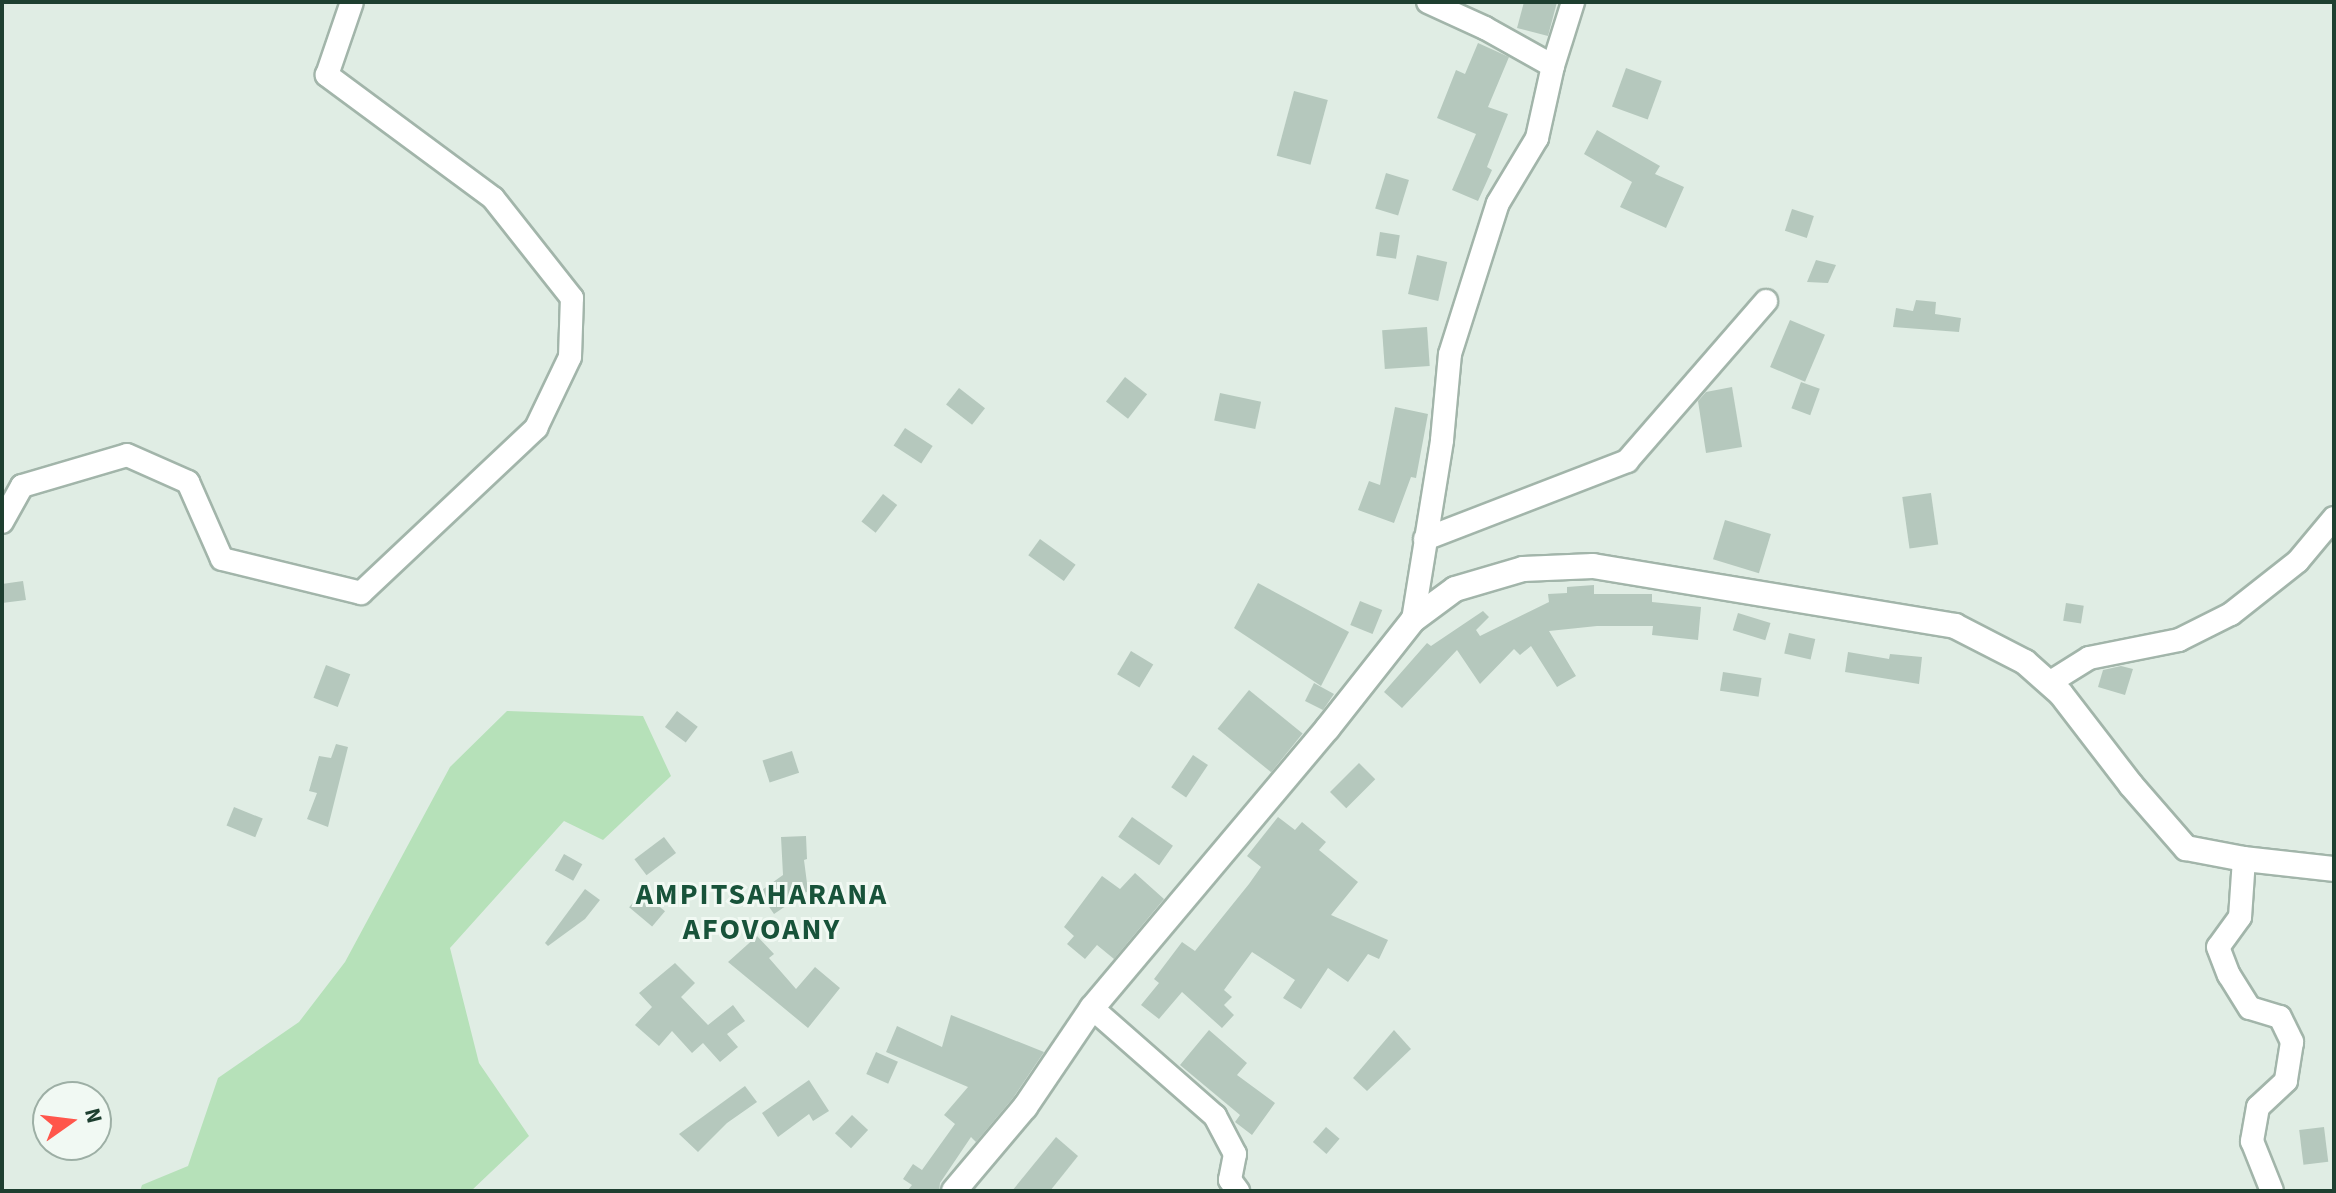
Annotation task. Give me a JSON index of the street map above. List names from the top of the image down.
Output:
{
  "districts": ["AMPITSAHARANA AFOVOANY"],
  "north": "right"
}
